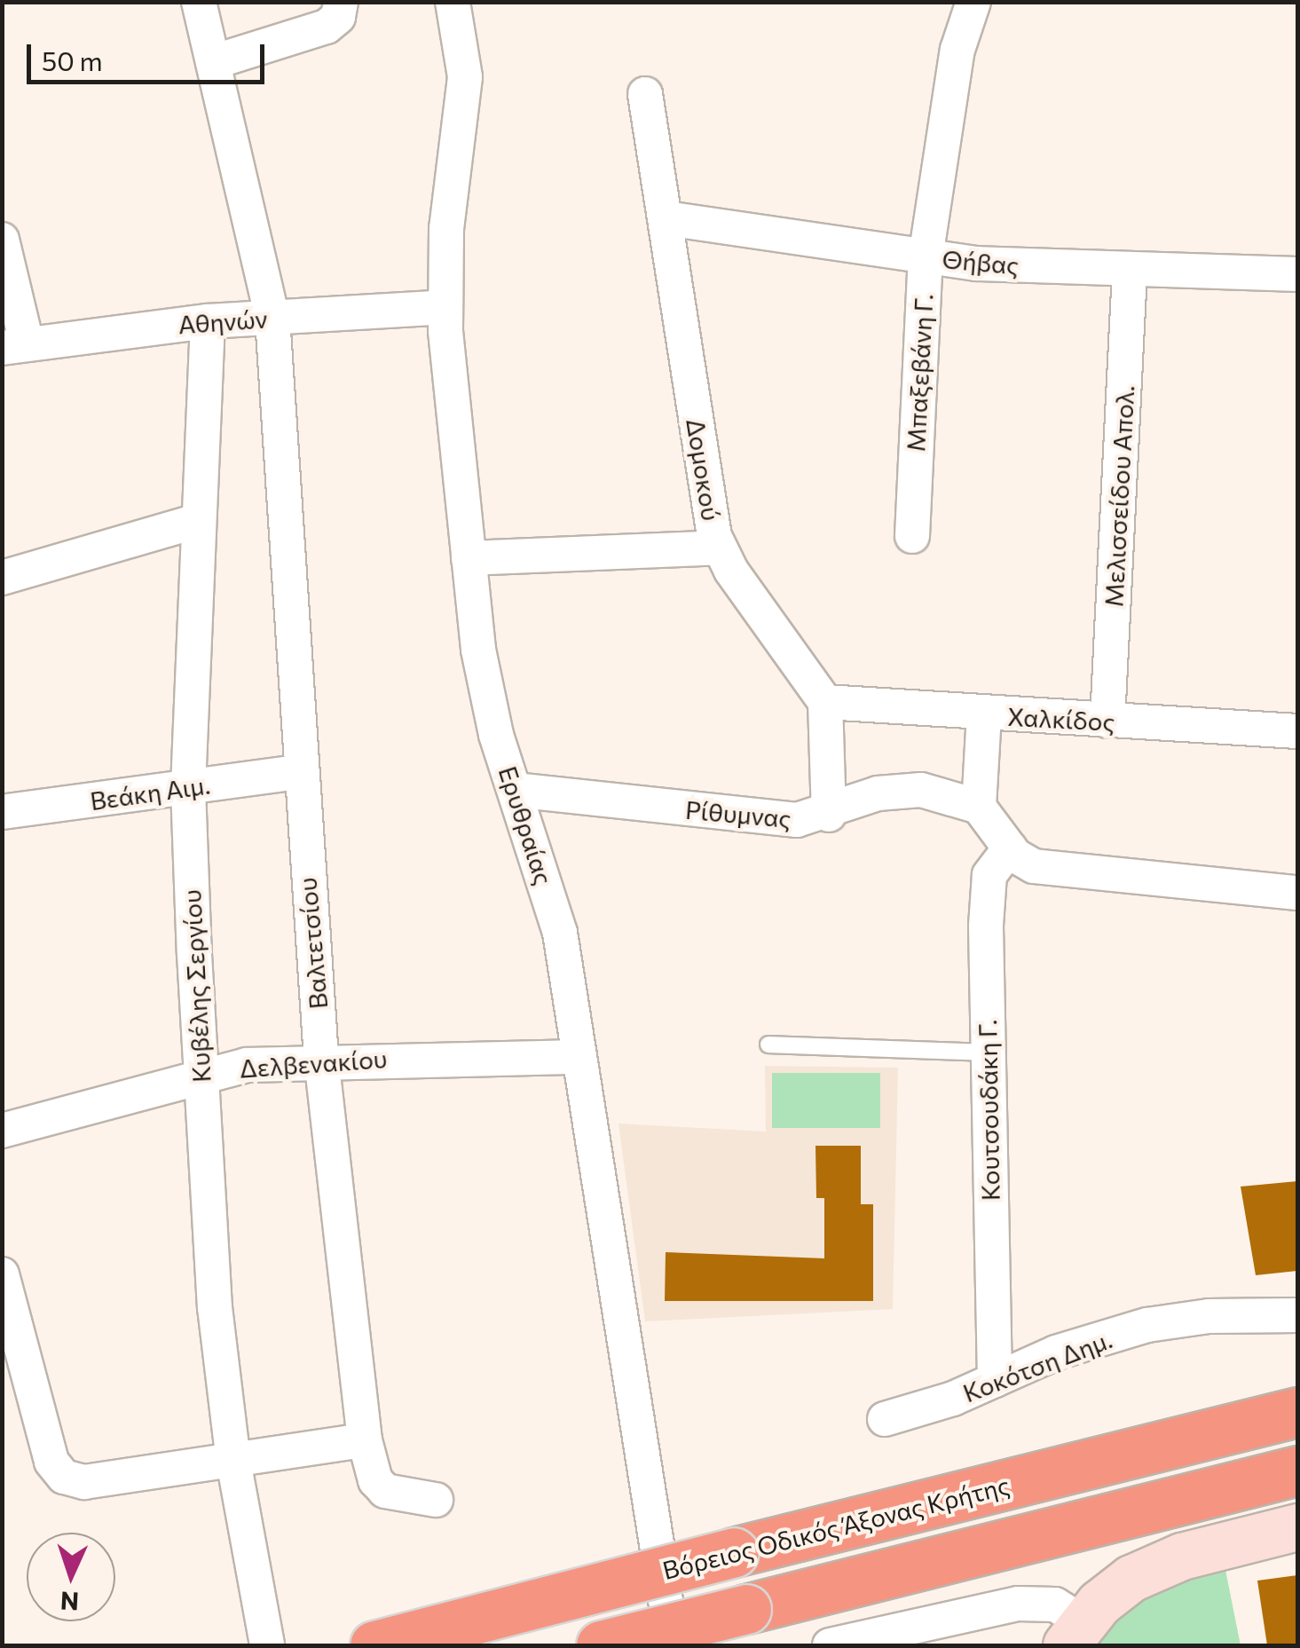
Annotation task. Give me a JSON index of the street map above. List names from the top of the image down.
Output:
{
  "streets": {
    "highway": ["Βόρειος Οδικός Άξονας Κρήτης"],
    "street": [
      "Θήβας",
      "Αθηνών",
      "Μπαξεβάνη Γ.",
      "Δομοκού",
      "Μελισσείδου Απολ.",
      "Χαλκίδος",
      "Βεάκη Αιμ.",
      "Ρίθυμνας",
      "Ερυθραίας",
      "Βαλτετσίου",
      "Κυβέλης Σεργίου",
      "Δελβενακίου",
      "Κουτσουδάκη Γ.",
      "Κοκότση Δημ."
    ]
  },
  "crossings": [
    ["Θήβας", "Μπαξεβάνη Γ."],
    ["Θήβας", "Δομοκού"],
    ["Θήβας", "Μελισσείδου Απολ."],
    ["Αθηνών", "Ερυθραίας"],
    ["Αθηνών", "Βαλτετσίου"],
    ["Αθηνών", "Κυβέλης Σεργίου"],
    ["Δομοκού", "Χαλκίδος"],
    ["Μελισσείδου Απολ.", "Χαλκίδος"],
    ["Βεάκη Αιμ.", "Βαλτετσίου"],
    ["Βεάκη Αιμ.", "Κυβέλης Σεργίου"],
    ["Ρίθυμνας", "Ερυθραίας"],
    ["Ερυθραίας", "Δελβενακίου"],
    ["Βαλτετσίου", "Δελβενακίου"],
    ["Κυβέλης Σεργίου", "Δελβενακίου"],
    ["Κουτσουδάκη Γ.", "Κοκότση Δημ."]
  ],
  "scale_bar": "50 m",
  "north": "bottom"
}
